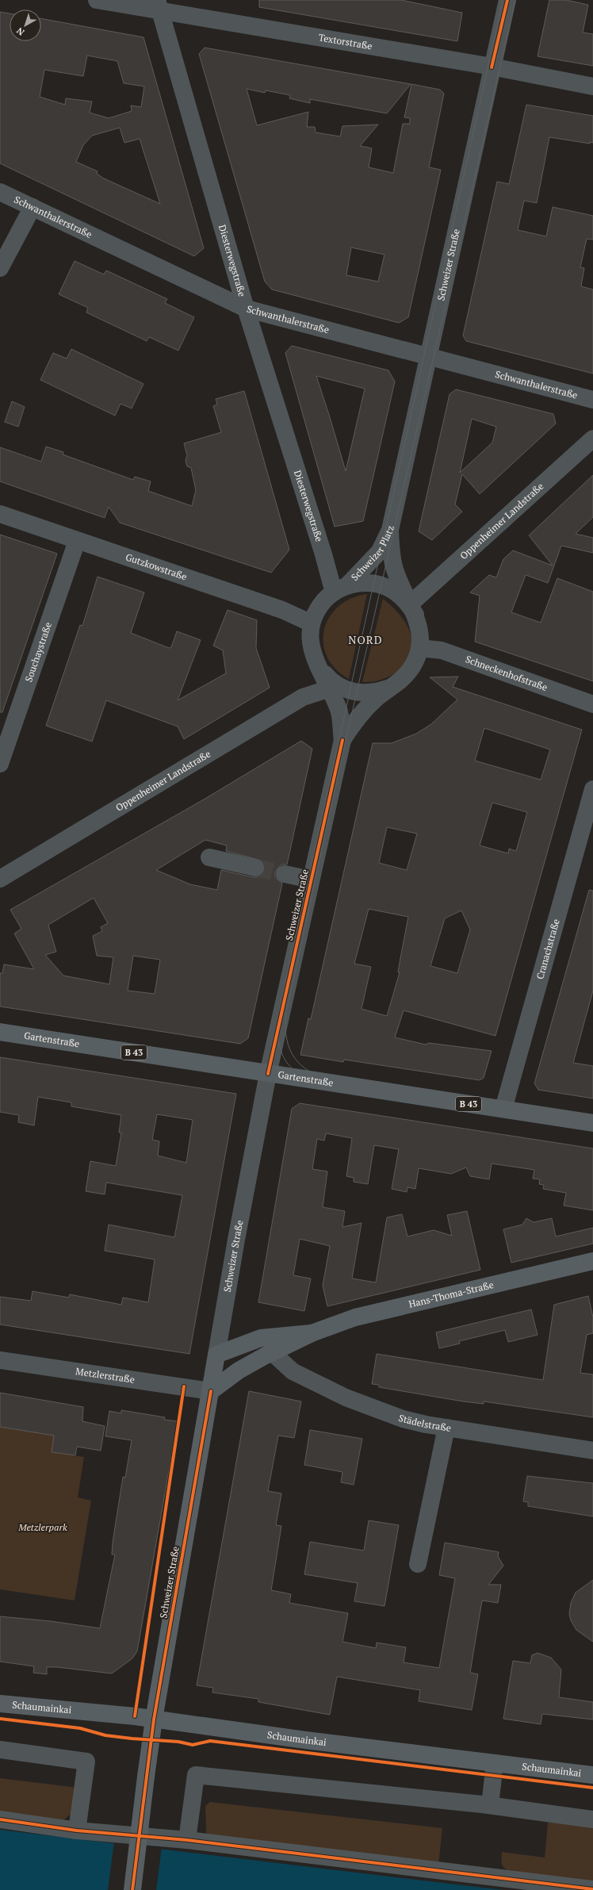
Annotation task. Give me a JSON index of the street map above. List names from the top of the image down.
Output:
{
  "streets": {
    "main road": [
      "Schweizer Straße",
      "Gartenstraße",
      "B 43",
      "Hans-Thoma-Straße",
      "Schaumainkai"
    ],
    "street": [
      "Textorstraße",
      "Schwanthalerstraße",
      "Diesterwegstraße",
      "Oppenheimer Landstraße",
      "Schweizer Platz",
      "Gutzkowstraße",
      "Souchaystraße",
      "Schneckenhofstraße",
      "Cranachstraße",
      "Metzlerstraße",
      "Städelstraße"
    ]
  },
  "crossings": [
    ["Textorstraße", "Diesterwegstraße"],
    ["Textorstraße", "Schweizer Straße"],
    ["Schwanthalerstraße", "Diesterwegstraße"],
    ["Schwanthalerstraße", "Schweizer Straße"],
    ["Diesterwegstraße", "Oppenheimer Landstraße"],
    ["Diesterwegstraße", "Schweizer Platz"],
    ["Diesterwegstraße", "Gutzkowstraße"],
    ["Diesterwegstraße", "Schneckenhofstraße"],
    ["Schweizer Straße", "Schweizer Platz"],
    ["Schweizer Straße", "Gartenstraße"],
    ["Schweizer Straße", "Hans-Thoma-Straße"],
    ["Schweizer Straße", "Metzlerstraße"],
    ["Schweizer Straße", "Schaumainkai"],
    ["Oppenheimer Landstraße", "Schweizer Platz"],
    ["Oppenheimer Landstraße", "Gutzkowstraße"],
    ["Oppenheimer Landstraße", "Schneckenhofstraße"],
    ["Schweizer Platz", "Gutzkowstraße"],
    ["Schweizer Platz", "Schneckenhofstraße"],
    ["Gutzkowstraße", "Souchaystraße"],
    ["Gutzkowstraße", "Schneckenhofstraße"],
    ["Cranachstraße", "Gartenstraße"],
    ["Hans-Thoma-Straße", "Metzlerstraße"],
    ["Hans-Thoma-Straße", "Städelstraße"]
  ],
  "districts": ["NORD"],
  "parks": ["Metzlerpark"],
  "north": "bottom left"
}
